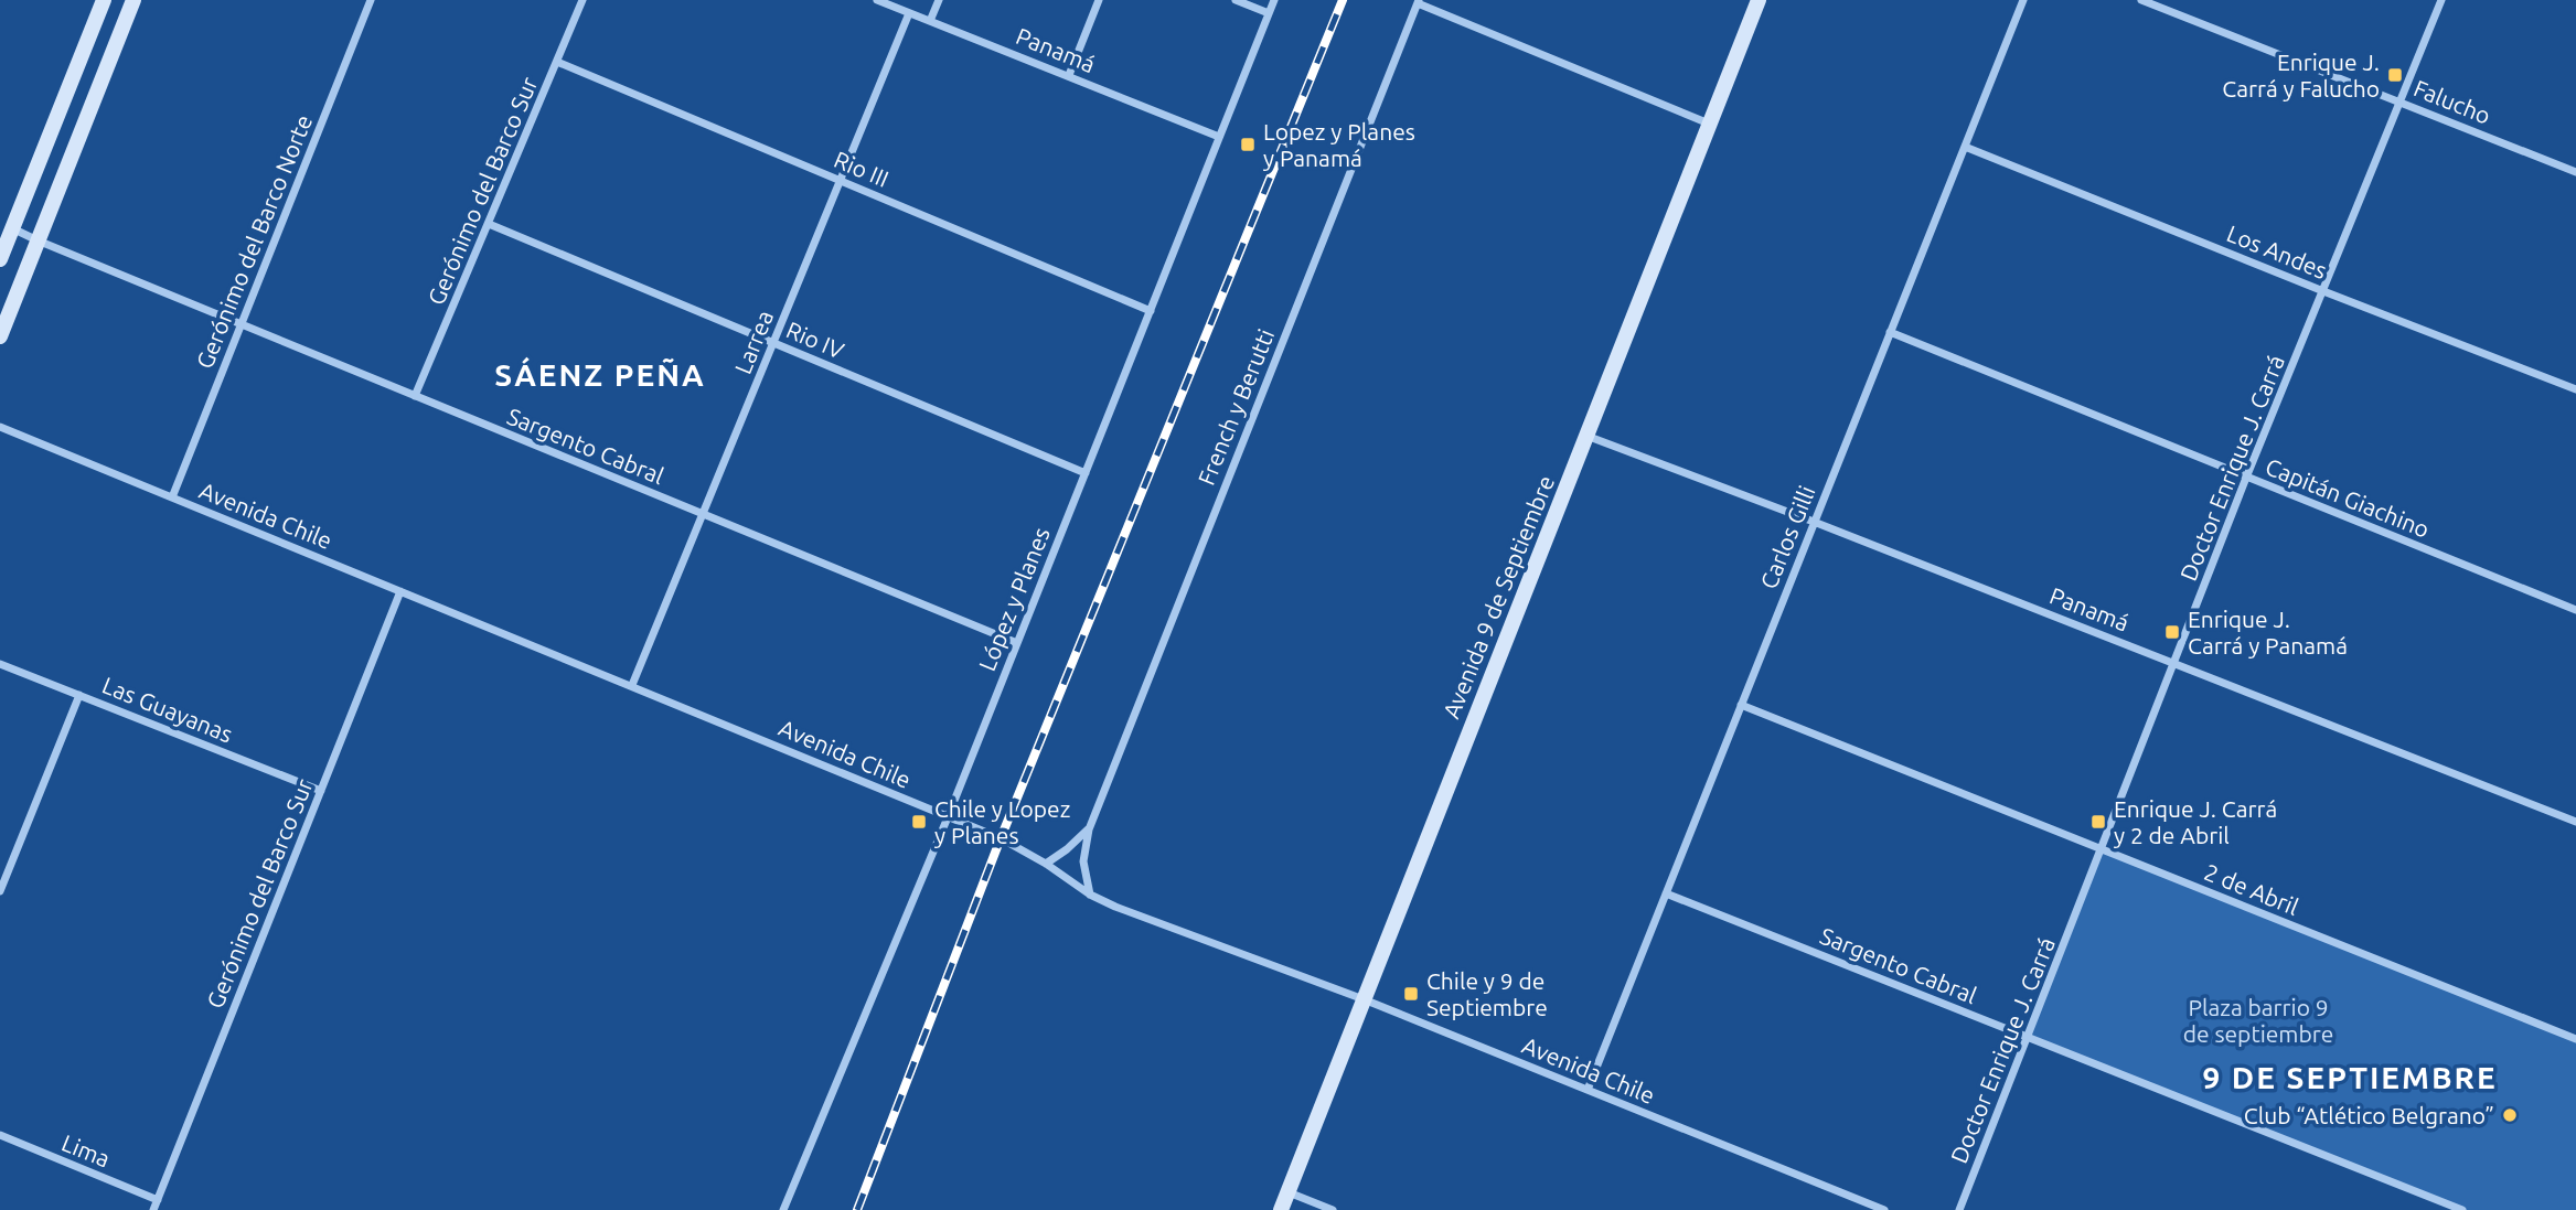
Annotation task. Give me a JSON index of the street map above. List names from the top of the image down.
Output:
{
  "streets": {
    "street": [
      "Panamá",
      "Falucho",
      "Rio III",
      "Gerónimo del Barco Sur",
      "Gerónimo del Barco Norte",
      "Los Andes",
      "Rio IV",
      "Larrea",
      "French y Berutti",
      "Sargento Cabral",
      "Doctor Enrique J. Carrá",
      "Capitán Giachino",
      "Avenida Chile",
      "Carlos Gilli",
      "Avenida 9 de Septiembre",
      "López y Planes",
      "Las Guayanas",
      "2 de Abril",
      "Lima"
    ]
  },
  "crossings": [
    ["Panamá", "Larrea"],
    ["Panamá", "Doctor Enrique J. Carrá"],
    ["Panamá", "Carlos Gilli"],
    ["Panamá", "Avenida 9 de Septiembre"],
    ["Panamá", "López y Planes"],
    ["Falucho", "Doctor Enrique J. Carrá"],
    ["Rio III", "Gerónimo del Barco Sur"],
    ["Rio III", "Larrea"],
    ["Rio III", "López y Planes"],
    ["Gerónimo del Barco Sur", "Rio IV"],
    ["Gerónimo del Barco Sur", "Sargento Cabral"],
    ["Gerónimo del Barco Sur", "Avenida Chile"],
    ["Gerónimo del Barco Sur", "Las Guayanas"],
    ["Gerónimo del Barco Sur", "Lima"],
    ["Gerónimo del Barco Norte", "Sargento Cabral"],
    ["Gerónimo del Barco Norte", "Avenida Chile"],
    ["Los Andes", "Doctor Enrique J. Carrá"],
    ["Los Andes", "Carlos Gilli"],
    ["Rio IV", "Larrea"],
    ["Rio IV", "López y Planes"],
    ["Larrea", "Sargento Cabral"],
    ["Larrea", "Avenida Chile"],
    ["French y Berutti", "Avenida Chile"],
    ["Sargento Cabral", "Doctor Enrique J. Carrá"],
    ["Sargento Cabral", "Carlos Gilli"],
    ["Sargento Cabral", "López y Planes"],
    ["Doctor Enrique J. Carrá", "Capitán Giachino"],
    ["Doctor Enrique J. Carrá", "2 de Abril"],
    ["Capitán Giachino", "Carlos Gilli"],
    ["Avenida Chile", "Carlos Gilli"],
    ["Avenida Chile", "Avenida 9 de Septiembre"],
    ["Avenida Chile", "López y Planes"],
    ["Carlos Gilli", "2 de Abril"]
  ],
  "districts": ["SÁENZ PEÑA", "9 DE SEPTIEMBRE"],
  "parks": ["Plaza barrio 9 de septiembre"],
  "places": {
    "transit": [
      "Enrique J. Carrá y Falucho",
      "Lopez y Planes y Panamá",
      "Enrique J. Carrá y Panamá",
      "Chile y Lopez y Planes",
      "Enrique J. Carrá y 2 de Abril",
      "Chile y 9 de Septiembre"
    ],
    "other": ["Club “Atlético Belgrano”"]
  }
}
